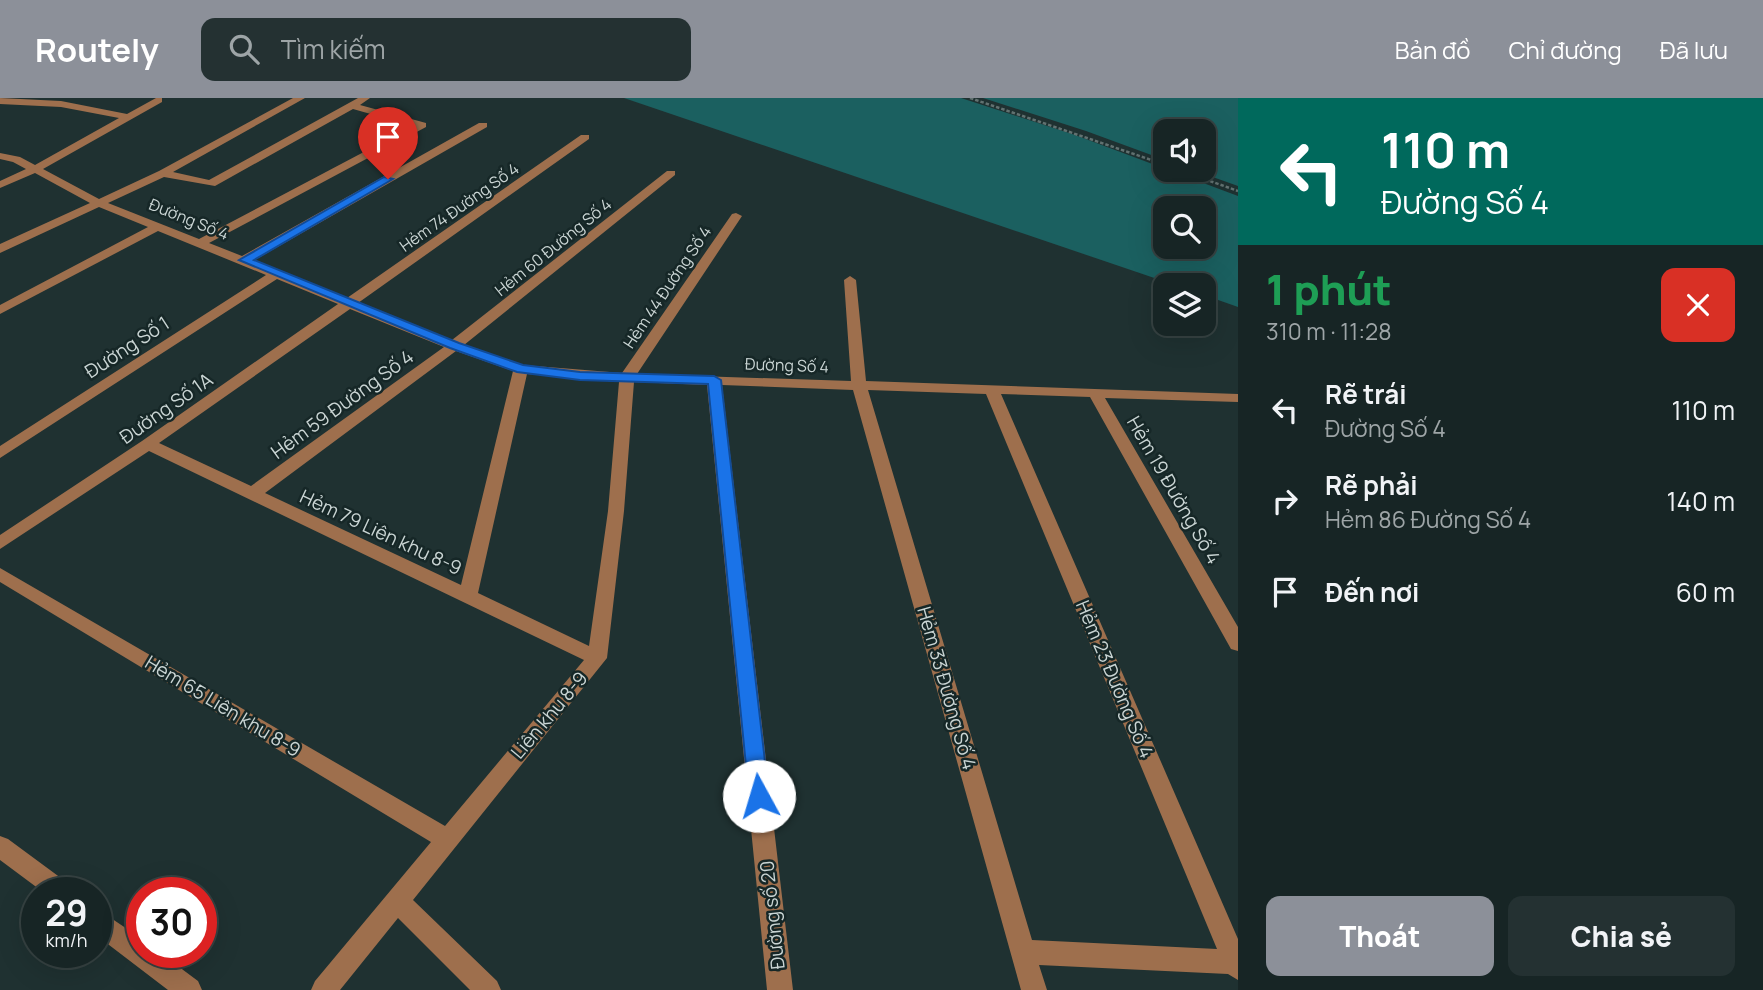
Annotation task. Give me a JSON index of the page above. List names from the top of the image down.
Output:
{
  "streets": {
    "street": [
      "Hẻm 74 Đường Số 4",
      "Đường Số 4",
      "Hẻm 60 Đường Số 4",
      "Hẻm 44 Đường Số 4",
      "Đường Số 1",
      "Hẻm 59 Đường Số 4",
      "Đường Số 1A",
      "Hẻm 19 Đường Số 4",
      "Hẻm 79 Liên khu 8-9",
      "Hẻm 23 Đường Số 4",
      "Hẻm 33 Đường Số 4",
      "Hẻm 65 Liên khu 8-9",
      "Liên khu 8-9",
      "Đường số 20"
    ]
  },
  "crossings": [
    ["Hẻm 74 Đường Số 4", "Đường Số 4"],
    ["Hẻm 74 Đường Số 4", "Đường Số 1A"],
    ["Đường Số 4", "Hẻm 60 Đường Số 4"],
    ["Đường Số 4", "Hẻm 44 Đường Số 4"],
    ["Đường Số 4", "Đường Số 1"],
    ["Đường Số 4", "Hẻm 59 Đường Số 4"],
    ["Đường Số 4", "Đường Số 1A"],
    ["Đường Số 4", "Hẻm 19 Đường Số 4"],
    ["Đường Số 4", "Hẻm 23 Đường Số 4"],
    ["Đường Số 4", "Hẻm 33 Đường Số 4"],
    ["Đường Số 4", "Liên khu 8-9"],
    ["Đường Số 4", "Đường số 20"],
    ["Hẻm 60 Đường Số 4", "Hẻm 59 Đường Số 4"],
    ["Hẻm 44 Đường Số 4", "Liên khu 8-9"],
    ["Hẻm 59 Đường Số 4", "Hẻm 79 Liên khu 8-9"],
    ["Đường Số 1A", "Hẻm 79 Liên khu 8-9"],
    ["Hẻm 79 Liên khu 8-9", "Liên khu 8-9"],
    ["Hẻm 65 Liên khu 8-9", "Liên khu 8-9"]
  ],
  "page": {
    "header": "Routely",
    "search": "Tìm kiếm",
    "nav": ["Bản đồ", "Chỉ đường", "Đã lưu"],
    "turn": ["110 m", "Đường Số 4"],
    "heading": ["1 phút", "310 m · 11:28"],
    "list": [
      {
        "name": "Rẽ trái",
        "note": "Đường Số 4",
        "value": "110 m"
      },
      {
        "name": "Rẽ phải",
        "note": "Hẻm 86 Đường Số 4",
        "value": "140 m"
      },
      {
        "name": "Đến nơi",
        "value": "60 m"
      }
    ],
    "speed": "29 km/h",
    "limit": "30",
    "buttons": ["Thoát", "Chia sẻ"]
  }
}
